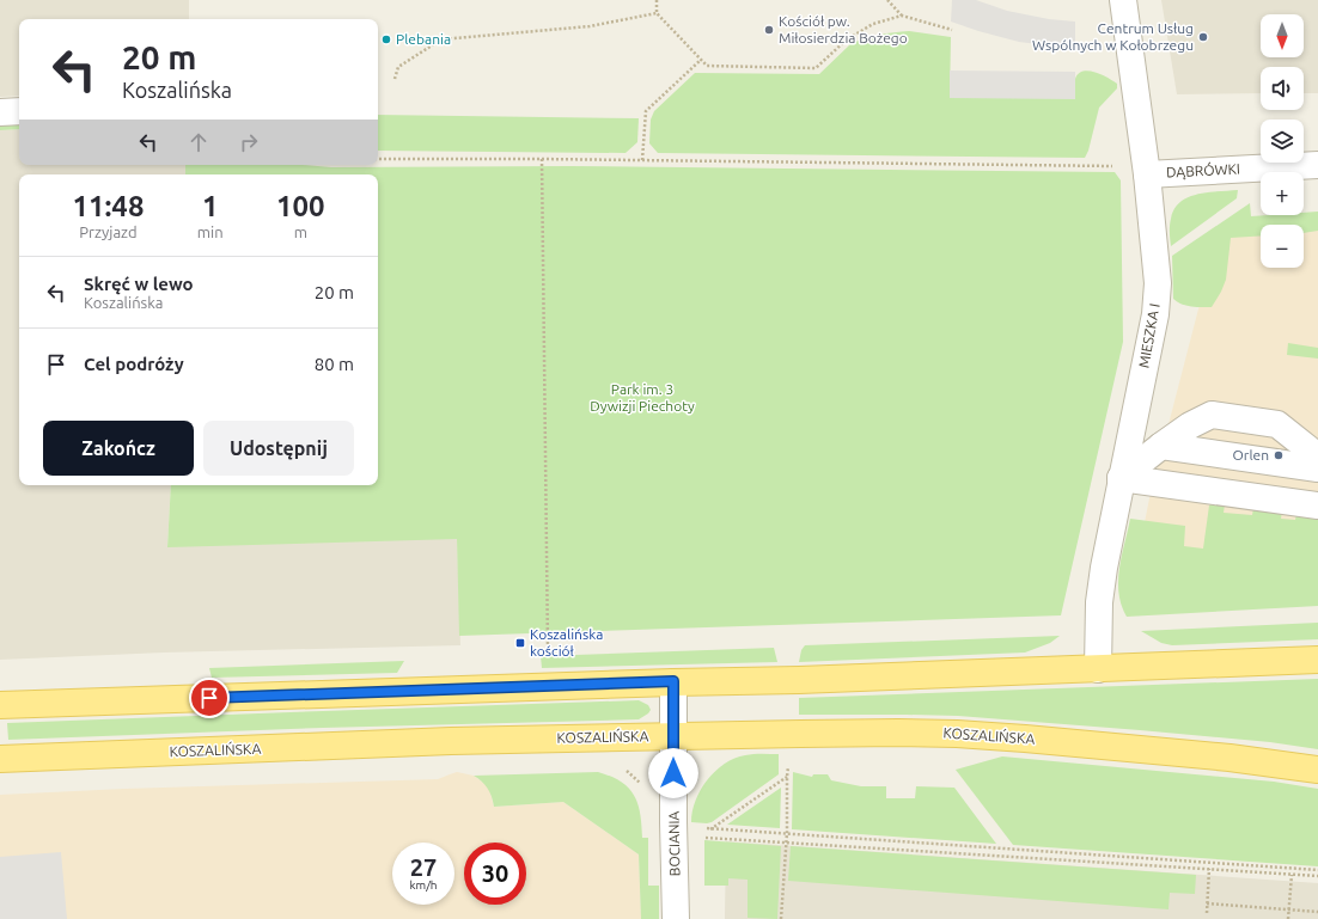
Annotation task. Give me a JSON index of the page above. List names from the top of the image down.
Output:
{
  "streets": {
    "main road": ["KOSZALIŃSKA"],
    "street": ["DĄBRÓWKI", "MIESZKA I", "BOCIANIA"]
  },
  "crossings": [
    ["DĄBRÓWKI", "MIESZKA I"],
    ["KOSZALIŃSKA", "BOCIANIA"]
  ],
  "parks": ["Park im. 3 Dywizji Piechoty"],
  "places": {
    "other": [
      "Kościół pw. Miłosierdzia Bożego",
      "Centrum Usług Wspólnych w Kołobrzegu",
      "Plebania",
      "Orlen"
    ],
    "transit": ["Koszalińska kościół"]
  },
  "north": "bottom",
  "page": {
    "map_buttons": ["+", "−"],
    "turn": ["20 m", "Koszalińska"],
    "eta": [
      "11:48",
      "Przyjazd",
      "1",
      "min",
      "100",
      "m"
    ],
    "list": [
      {
        "name": "Skręć w lewo",
        "note": "Koszalińska",
        "value": "20 m"
      },
      {
        "name": "Cel podróży",
        "value": "80 m"
      }
    ],
    "buttons": ["Zakończ", "Udostępnij"],
    "speed": "27 km/h",
    "limit": "30"
  }
}
